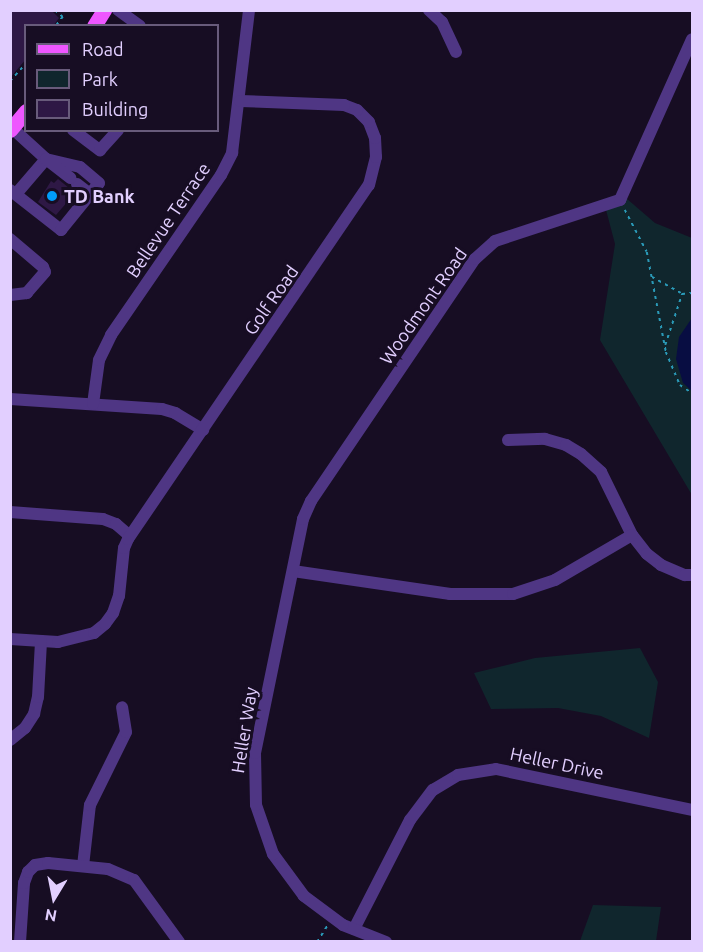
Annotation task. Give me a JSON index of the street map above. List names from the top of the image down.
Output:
{
  "streets": {
    "street": [
      "Bellevue Terrace",
      "Golf Road",
      "Woodmont Road",
      "Heller Way",
      "Heller Drive"
    ]
  },
  "crossings": [
    ["Bellevue Terrace", "Golf Road"],
    ["Woodmont Road", "Heller Way"],
    ["Heller Way", "Heller Drive"]
  ],
  "places": ["TD Bank"],
  "legend": ["Road", "Park", "Building"],
  "north": "bottom"
}
